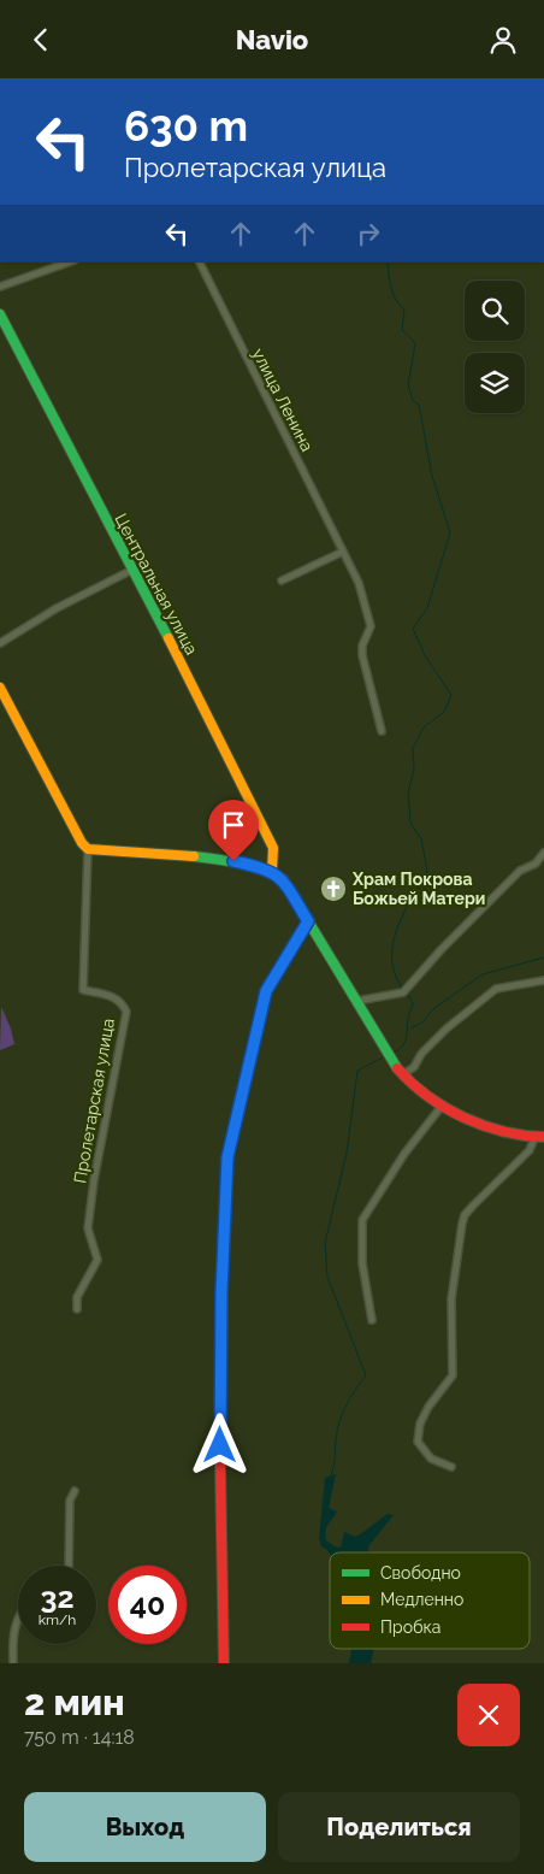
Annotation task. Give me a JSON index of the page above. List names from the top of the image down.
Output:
{
  "streets": {
    "street": ["улица Ленина", "Центральная улица", "Пролетарская улица"]
  },
  "places": {
    "church": ["Храм Покрова Божьей Матери"]
  },
  "legend": ["Свободно", "Медленно", "Пробка"],
  "page": {
    "header": "Navio",
    "turn": ["630 m", "Пролетарская улица"],
    "speed": "32 km/h",
    "limit": "40",
    "heading": ["2 мин", "750 m · 14:18"],
    "buttons": ["Выход", "Поделиться"]
  }
}
